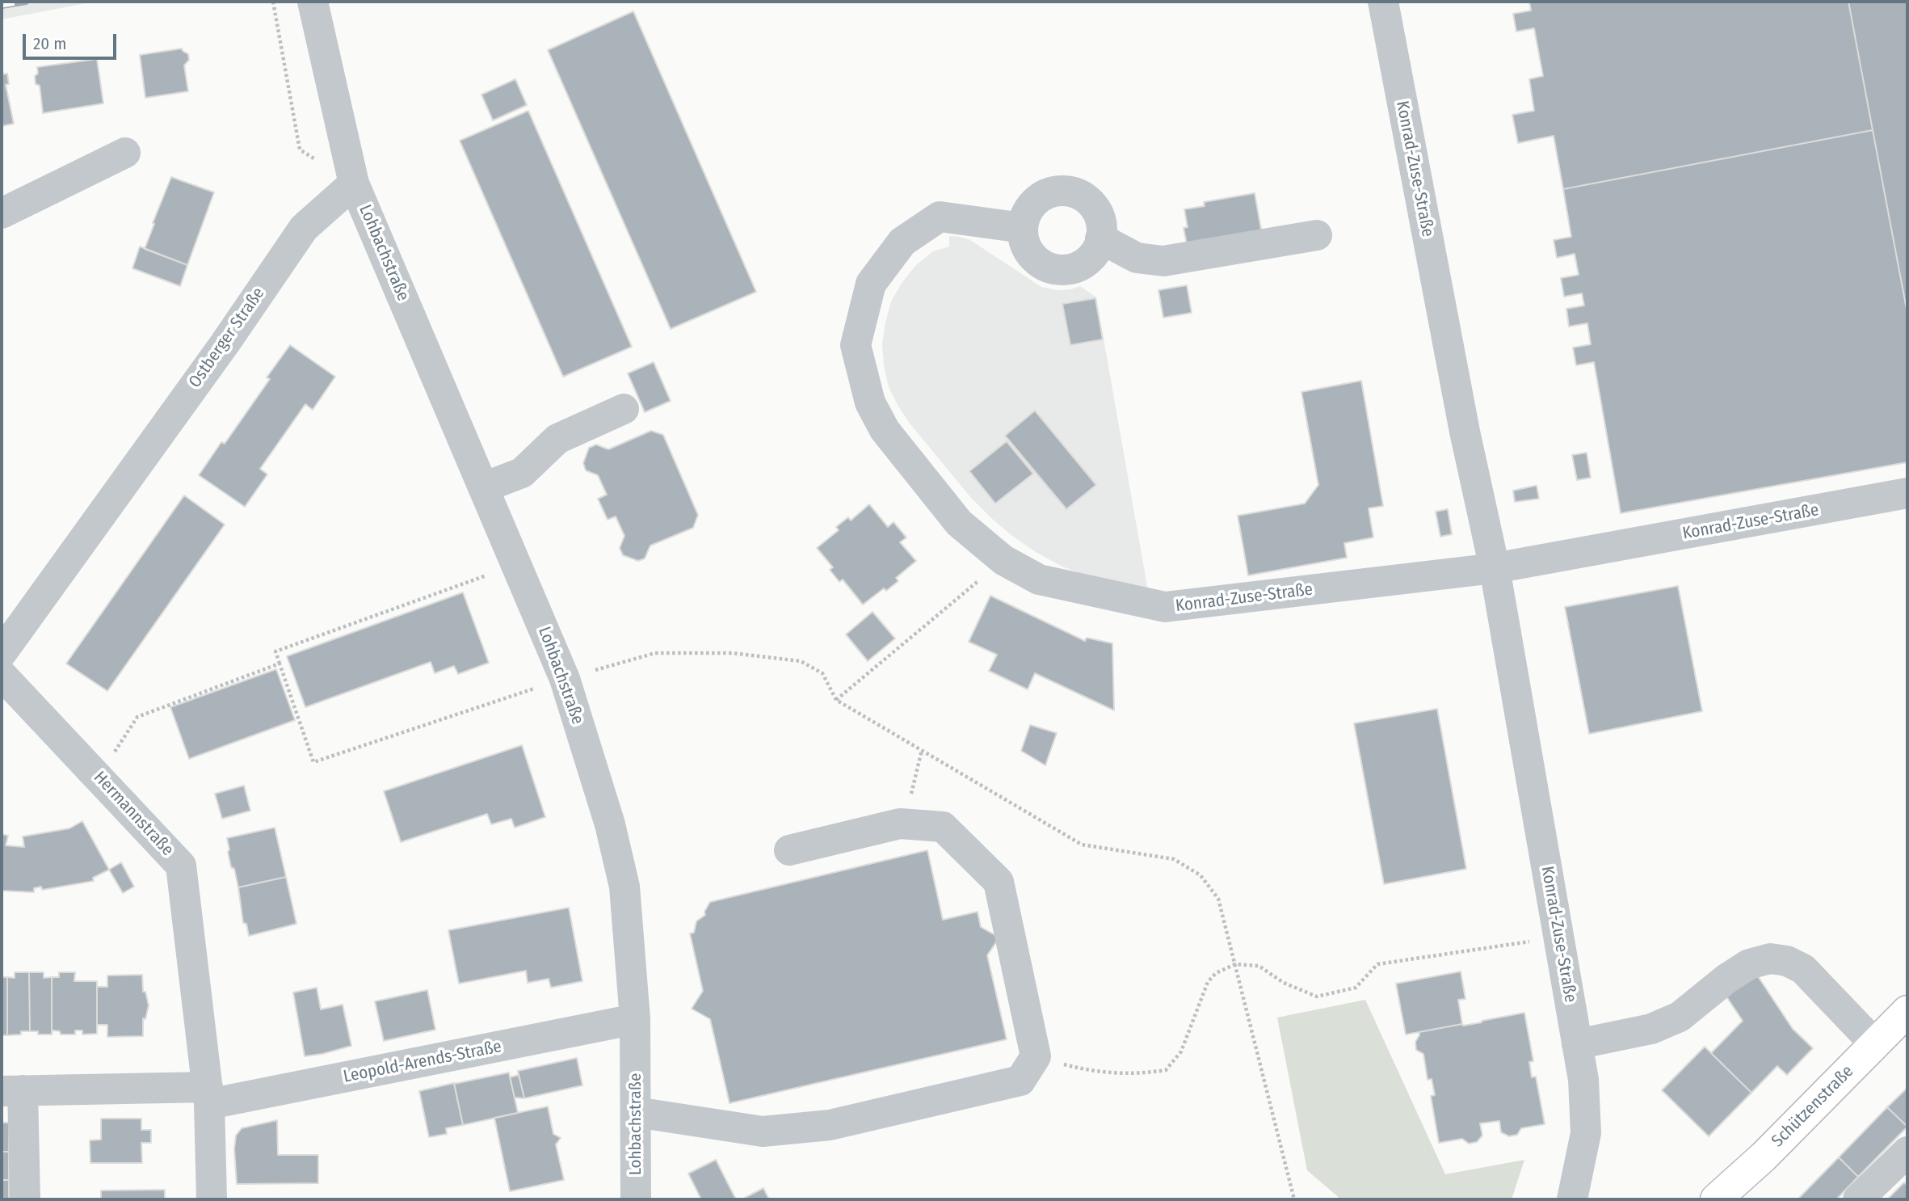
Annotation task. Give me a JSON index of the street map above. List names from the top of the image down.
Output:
{
  "streets": {
    "main road": ["Schützenstraße"],
    "street": [
      "Konrad-Zuse-Straße",
      "Lohbachstraße",
      "Ostberger Straße",
      "Hermannstraße",
      "Leopold-Arends-Straße"
    ]
  },
  "crossings": [
    ["Lohbachstraße", "Ostberger Straße"],
    ["Lohbachstraße", "Leopold-Arends-Straße"],
    ["Hermannstraße", "Leopold-Arends-Straße"]
  ],
  "scale_bar": "20 m"
}
